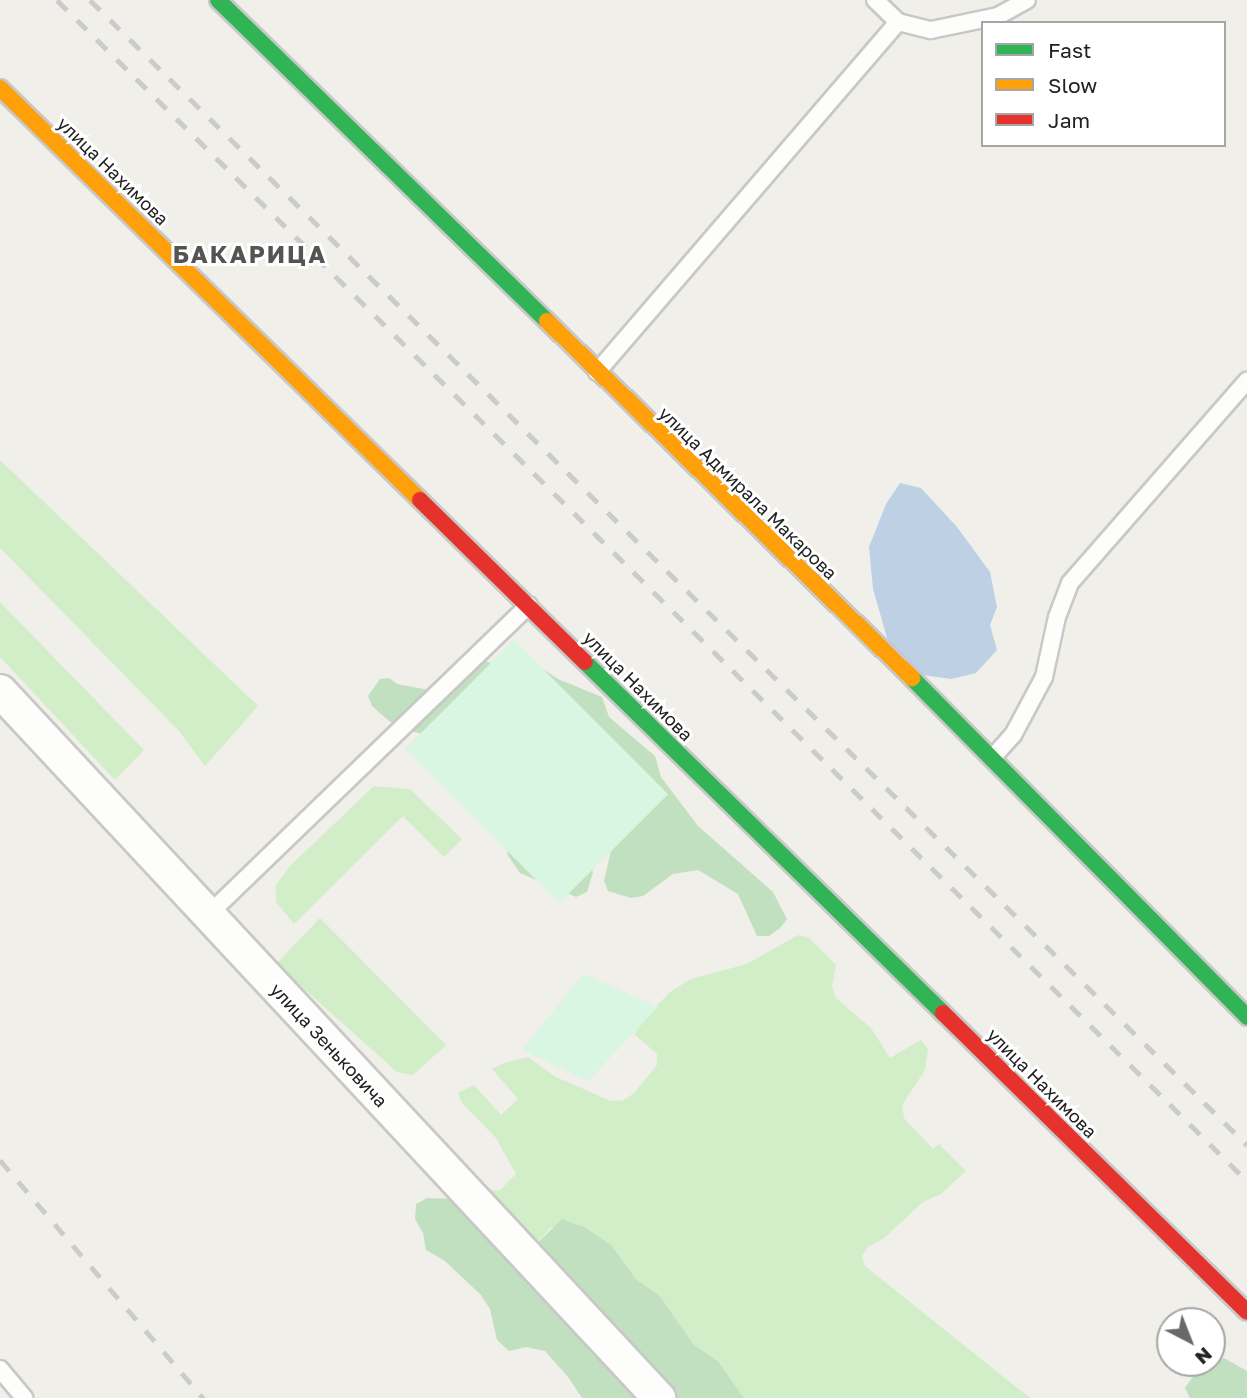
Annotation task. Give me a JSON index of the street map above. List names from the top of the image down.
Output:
{
  "streets": {
    "main road": ["улица Нахимова", "улица Адмирала Макарова"],
    "street": ["улица Зеньковича"]
  },
  "districts": ["БАКАРИЦА"],
  "legend": ["Fast", "Slow", "Jam"],
  "north": "bottom right"
}
